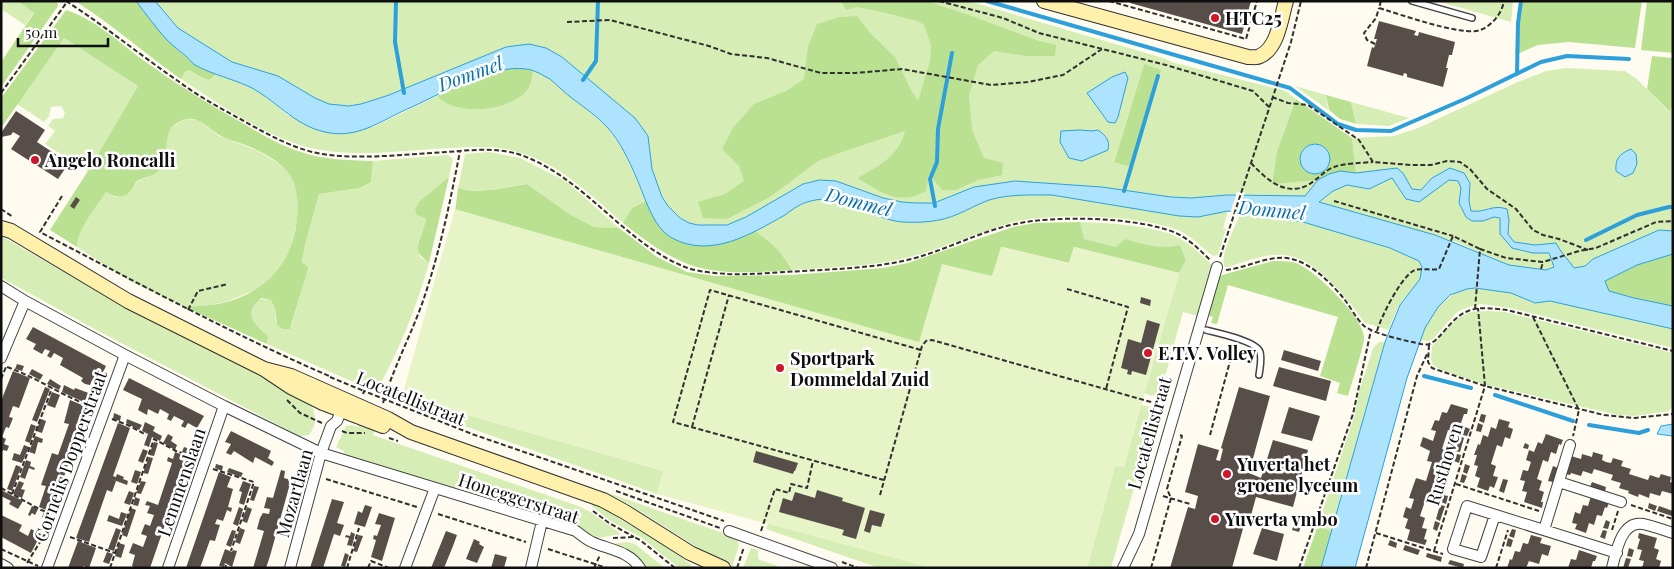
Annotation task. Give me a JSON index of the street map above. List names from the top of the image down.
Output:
{
  "streets": {
    "main road": ["Locatellistraat"],
    "street": [
      "Cornelis Dopperstraat",
      "Rusthoven",
      "Lemmenslaan",
      "Mozartlaan",
      "Honeggerstraat"
    ]
  },
  "crossings": [
    ["Locatellistraat", "Mozartlaan"],
    ["Mozartlaan", "Honeggerstraat"]
  ],
  "water": ["Dommel"],
  "places": [
    "HTC25",
    "Angelo Roncalli",
    "E.T.V. Volley",
    "Sportpark Dommeldal Zuid",
    "Yuverta het groene lyceum",
    "Yuverta vmbo"
  ],
  "scale_bar": "50 m"
}
